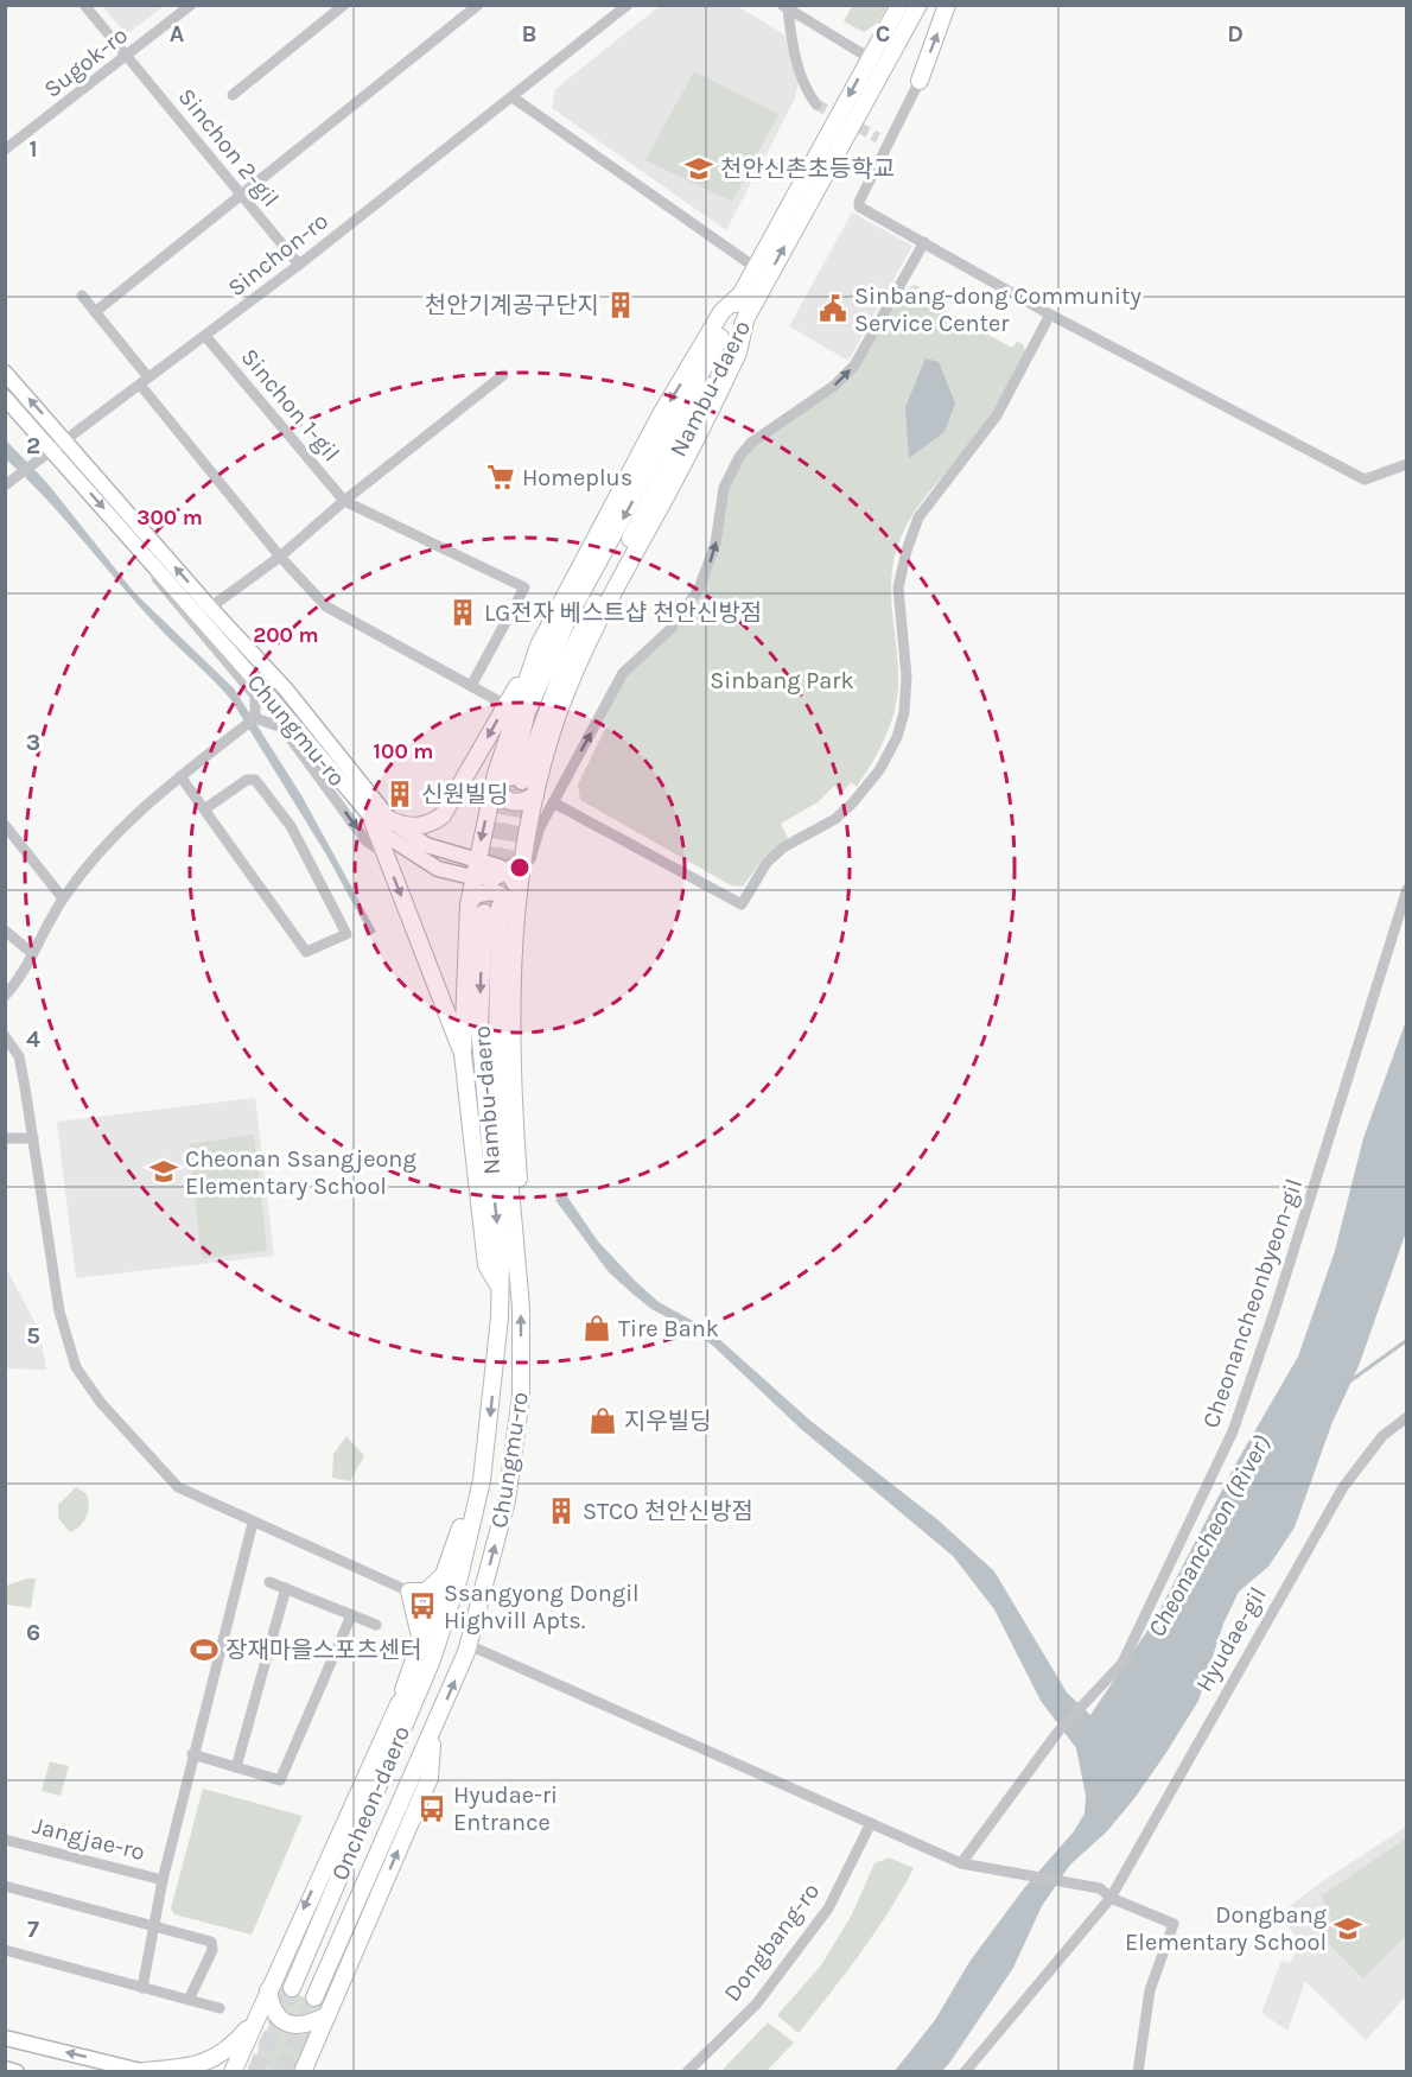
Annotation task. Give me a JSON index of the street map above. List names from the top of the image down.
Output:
{
  "streets": {
    "highway": ["Nambu-daero", "Chungmu-ro", "Oncheon-daero"],
    "street": [
      "Sugok-ro",
      "Sinchon 2-gil",
      "Sinchon-ro",
      "Sinchon 1-gil",
      "Cheonancheonbyeon-gil",
      "Hyudae-gil",
      "Jangjae-ro",
      "Dongbang-ro"
    ]
  },
  "crossings": [
    ["Sugok-ro", "Sinchon 2-gil"],
    ["Sinchon 2-gil", "Sinchon-ro"],
    ["Sinchon-ro", "Sinchon 1-gil"],
    ["Sinchon-ro", "Chungmu-ro"],
    ["Nambu-daero", "Chungmu-ro"],
    ["Chungmu-ro", "Oncheon-daero"]
  ],
  "water": ["Cheonancheon (River)"],
  "parks": ["Sinbang Park"],
  "places": {
    "school or university": ["천안신촌초등학교", "Cheonan Ssangjeong Elementary School", "Dongbang Elementary School"],
    "building": [
      "천안기계공구단지",
      "LG전자 베스트샵 천안신방점",
      "신원빌딩",
      "STCO 천안신방점"
    ],
    "public building": ["Sinbang-dong Community Service Center"],
    "supermarket": ["Homeplus"],
    "shop": ["Tire Bank", "지우빌딩"],
    "bus stop": ["Ssangyong Dongil Highvill Apts.", "Hyudae-ri Entrance"],
    "sports": ["장재마을스포츠센터"]
  },
  "grid": {
    "columns": [
      "A",
      "B",
      "C",
      "D"
    ],
    "rows": [
      "1",
      "2",
      "3",
      "4",
      "5",
      "6",
      "7"
    ]
  },
  "rings": ["300 m", "200 m", "100 m"]
}
